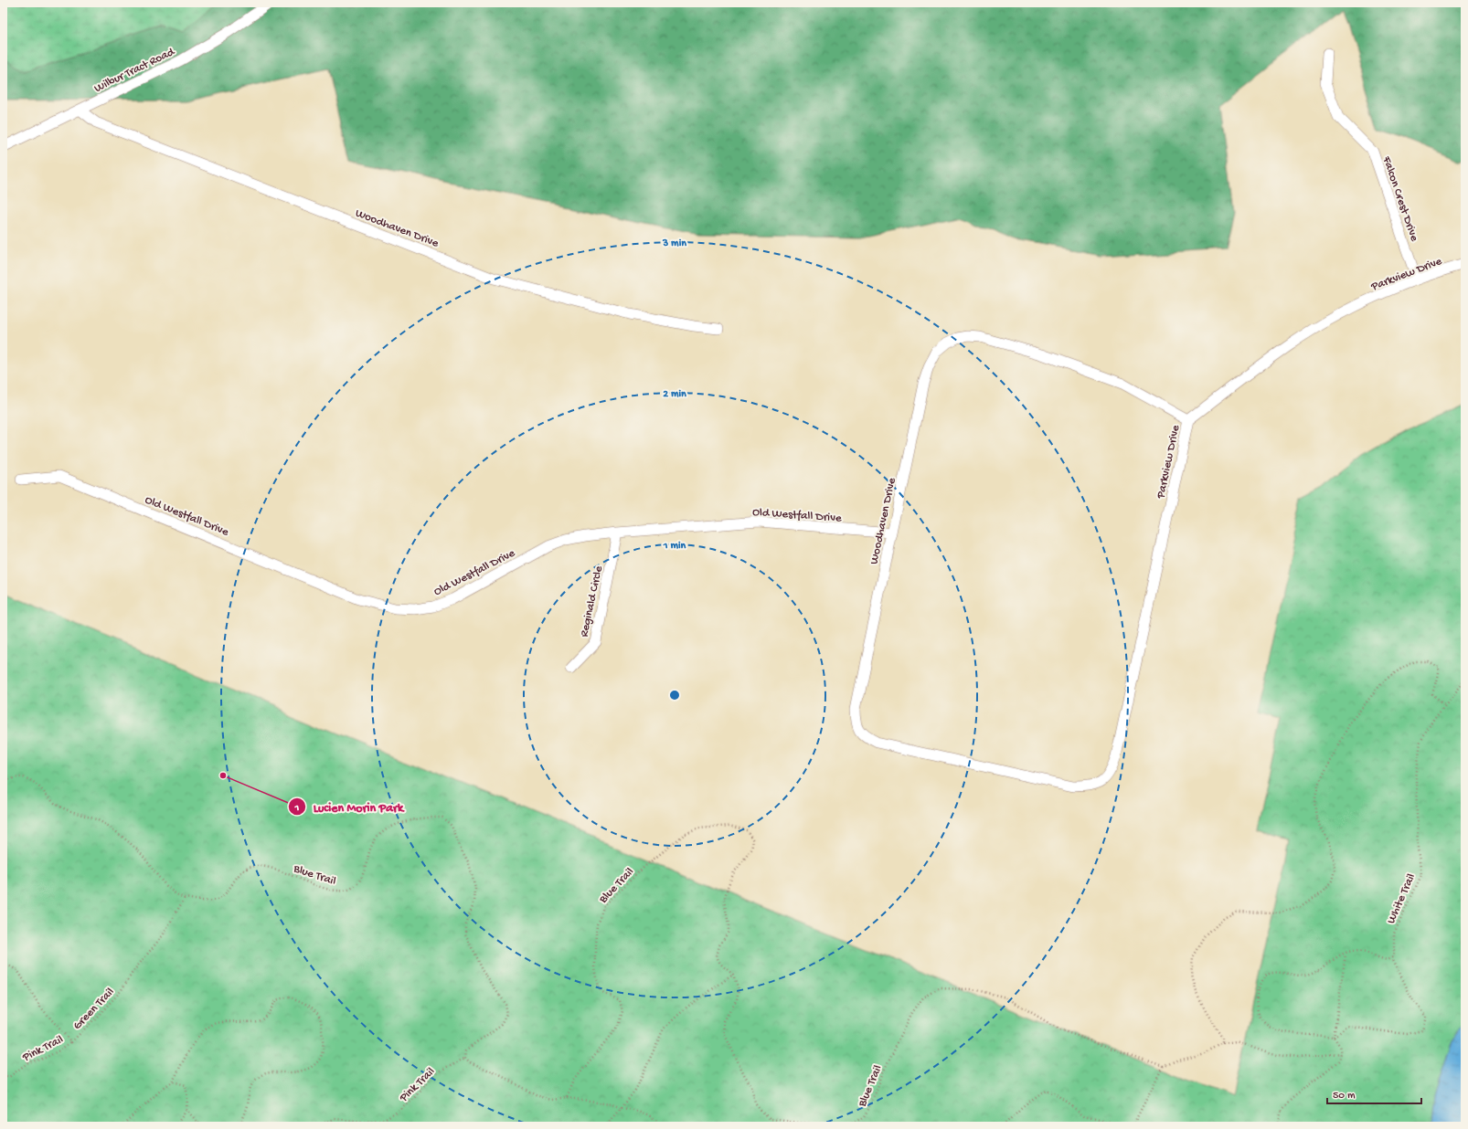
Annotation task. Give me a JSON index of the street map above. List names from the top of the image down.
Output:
{
  "streets": {
    "street": [
      "Wilbur Tract Road",
      "Falcon Crest Drive",
      "Woodhaven Drive",
      "Parkview Drive",
      "Old Westfall Drive",
      "Reginald Circle"
    ],
    "path": [
      "Blue Trail",
      "White Trail",
      "Green Trail",
      "Pink Trail"
    ]
  },
  "crossings": [
    ["Wilbur Tract Road", "Woodhaven Drive"],
    ["Falcon Crest Drive", "Parkview Drive"],
    ["Woodhaven Drive", "Parkview Drive"],
    ["Woodhaven Drive", "Old Westfall Drive"],
    ["Old Westfall Drive", "Reginald Circle"],
    ["Blue Trail", "Green Trail"],
    ["Blue Trail", "Pink Trail"],
    ["Green Trail", "Pink Trail"]
  ],
  "places": ["Lucien Morin Park"],
  "scale_bar": "50 m",
  "rings": ["3 min", "2 min", "1 min"]
}
